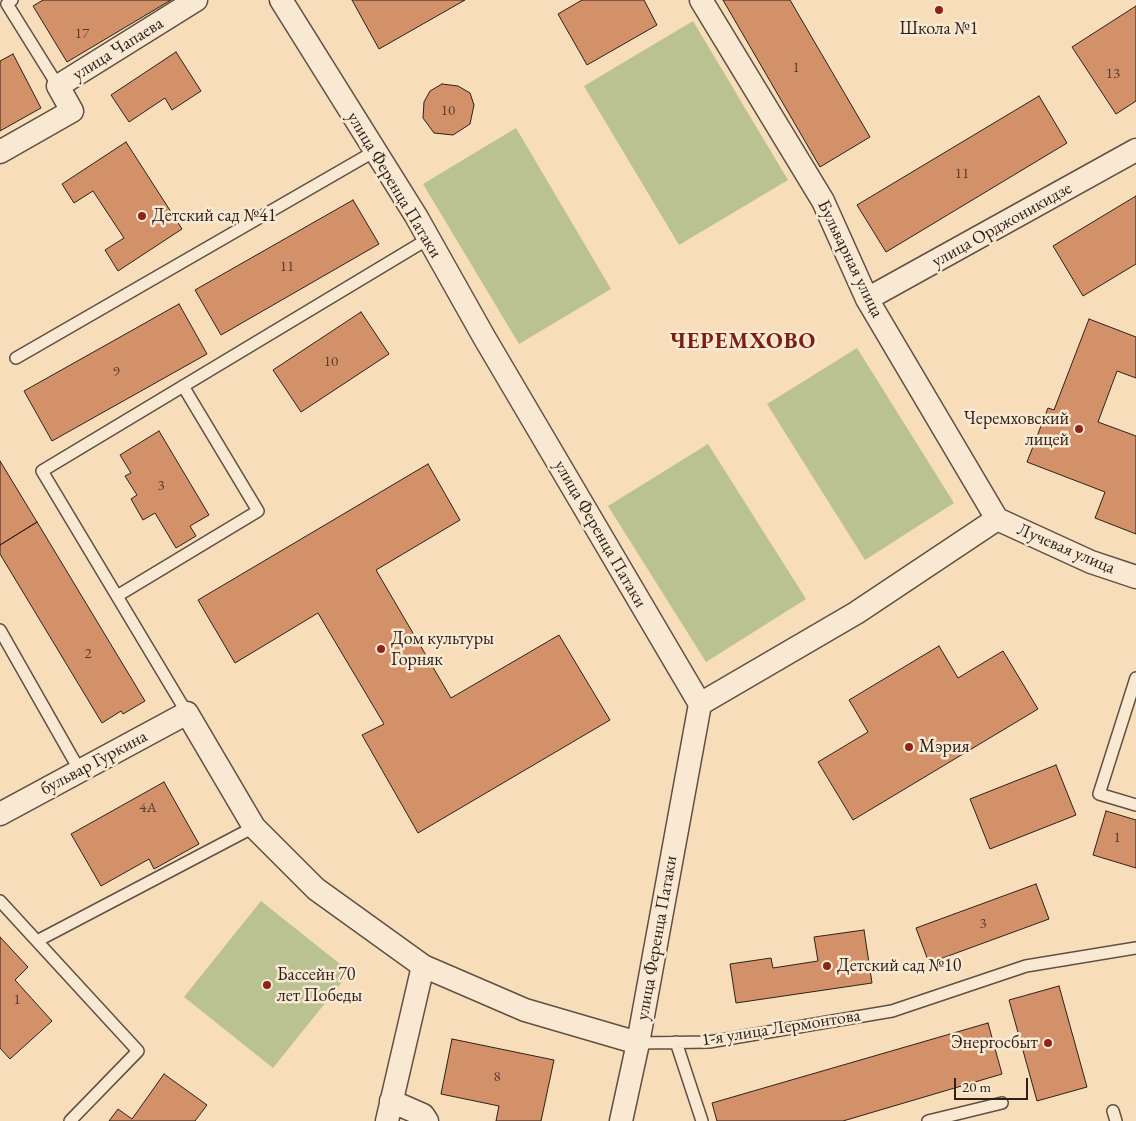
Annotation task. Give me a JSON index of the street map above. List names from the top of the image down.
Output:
{
  "streets": {
    "street": [
      "улица Чапаева",
      "улица Ференца Патаки",
      "улица Орджоникидзе",
      "Бульварная улица",
      "Лучевая улица",
      "бульвар Гуркина",
      "1-я улица Лермонтова"
    ]
  },
  "crossings": [
    ["улица Ференца Патаки", "1-я улица Лермонтова"],
    ["улица Орджоникидзе", "Бульварная улица"],
    ["Бульварная улица", "Лучевая улица"],
    ["бульвар Гуркина", "1-я улица Лермонтова"]
  ],
  "districts": ["ЧЕРЕМХОВО"],
  "places": [
    "Школа №1",
    "Детский сад №41",
    "Черемховский лицей",
    "Дом культуры Горняк",
    "Мэрия",
    "Детский сад №10",
    "Бассейн 70 лет Победы",
    "Энергосбыт"
  ],
  "house_numbers": [
    "17",
    "1",
    "13",
    "10",
    "11",
    "11",
    "10",
    "9",
    "3",
    "2",
    "4А",
    "1",
    "3",
    "1",
    "8"
  ],
  "scale_bar": "20 m"
}
